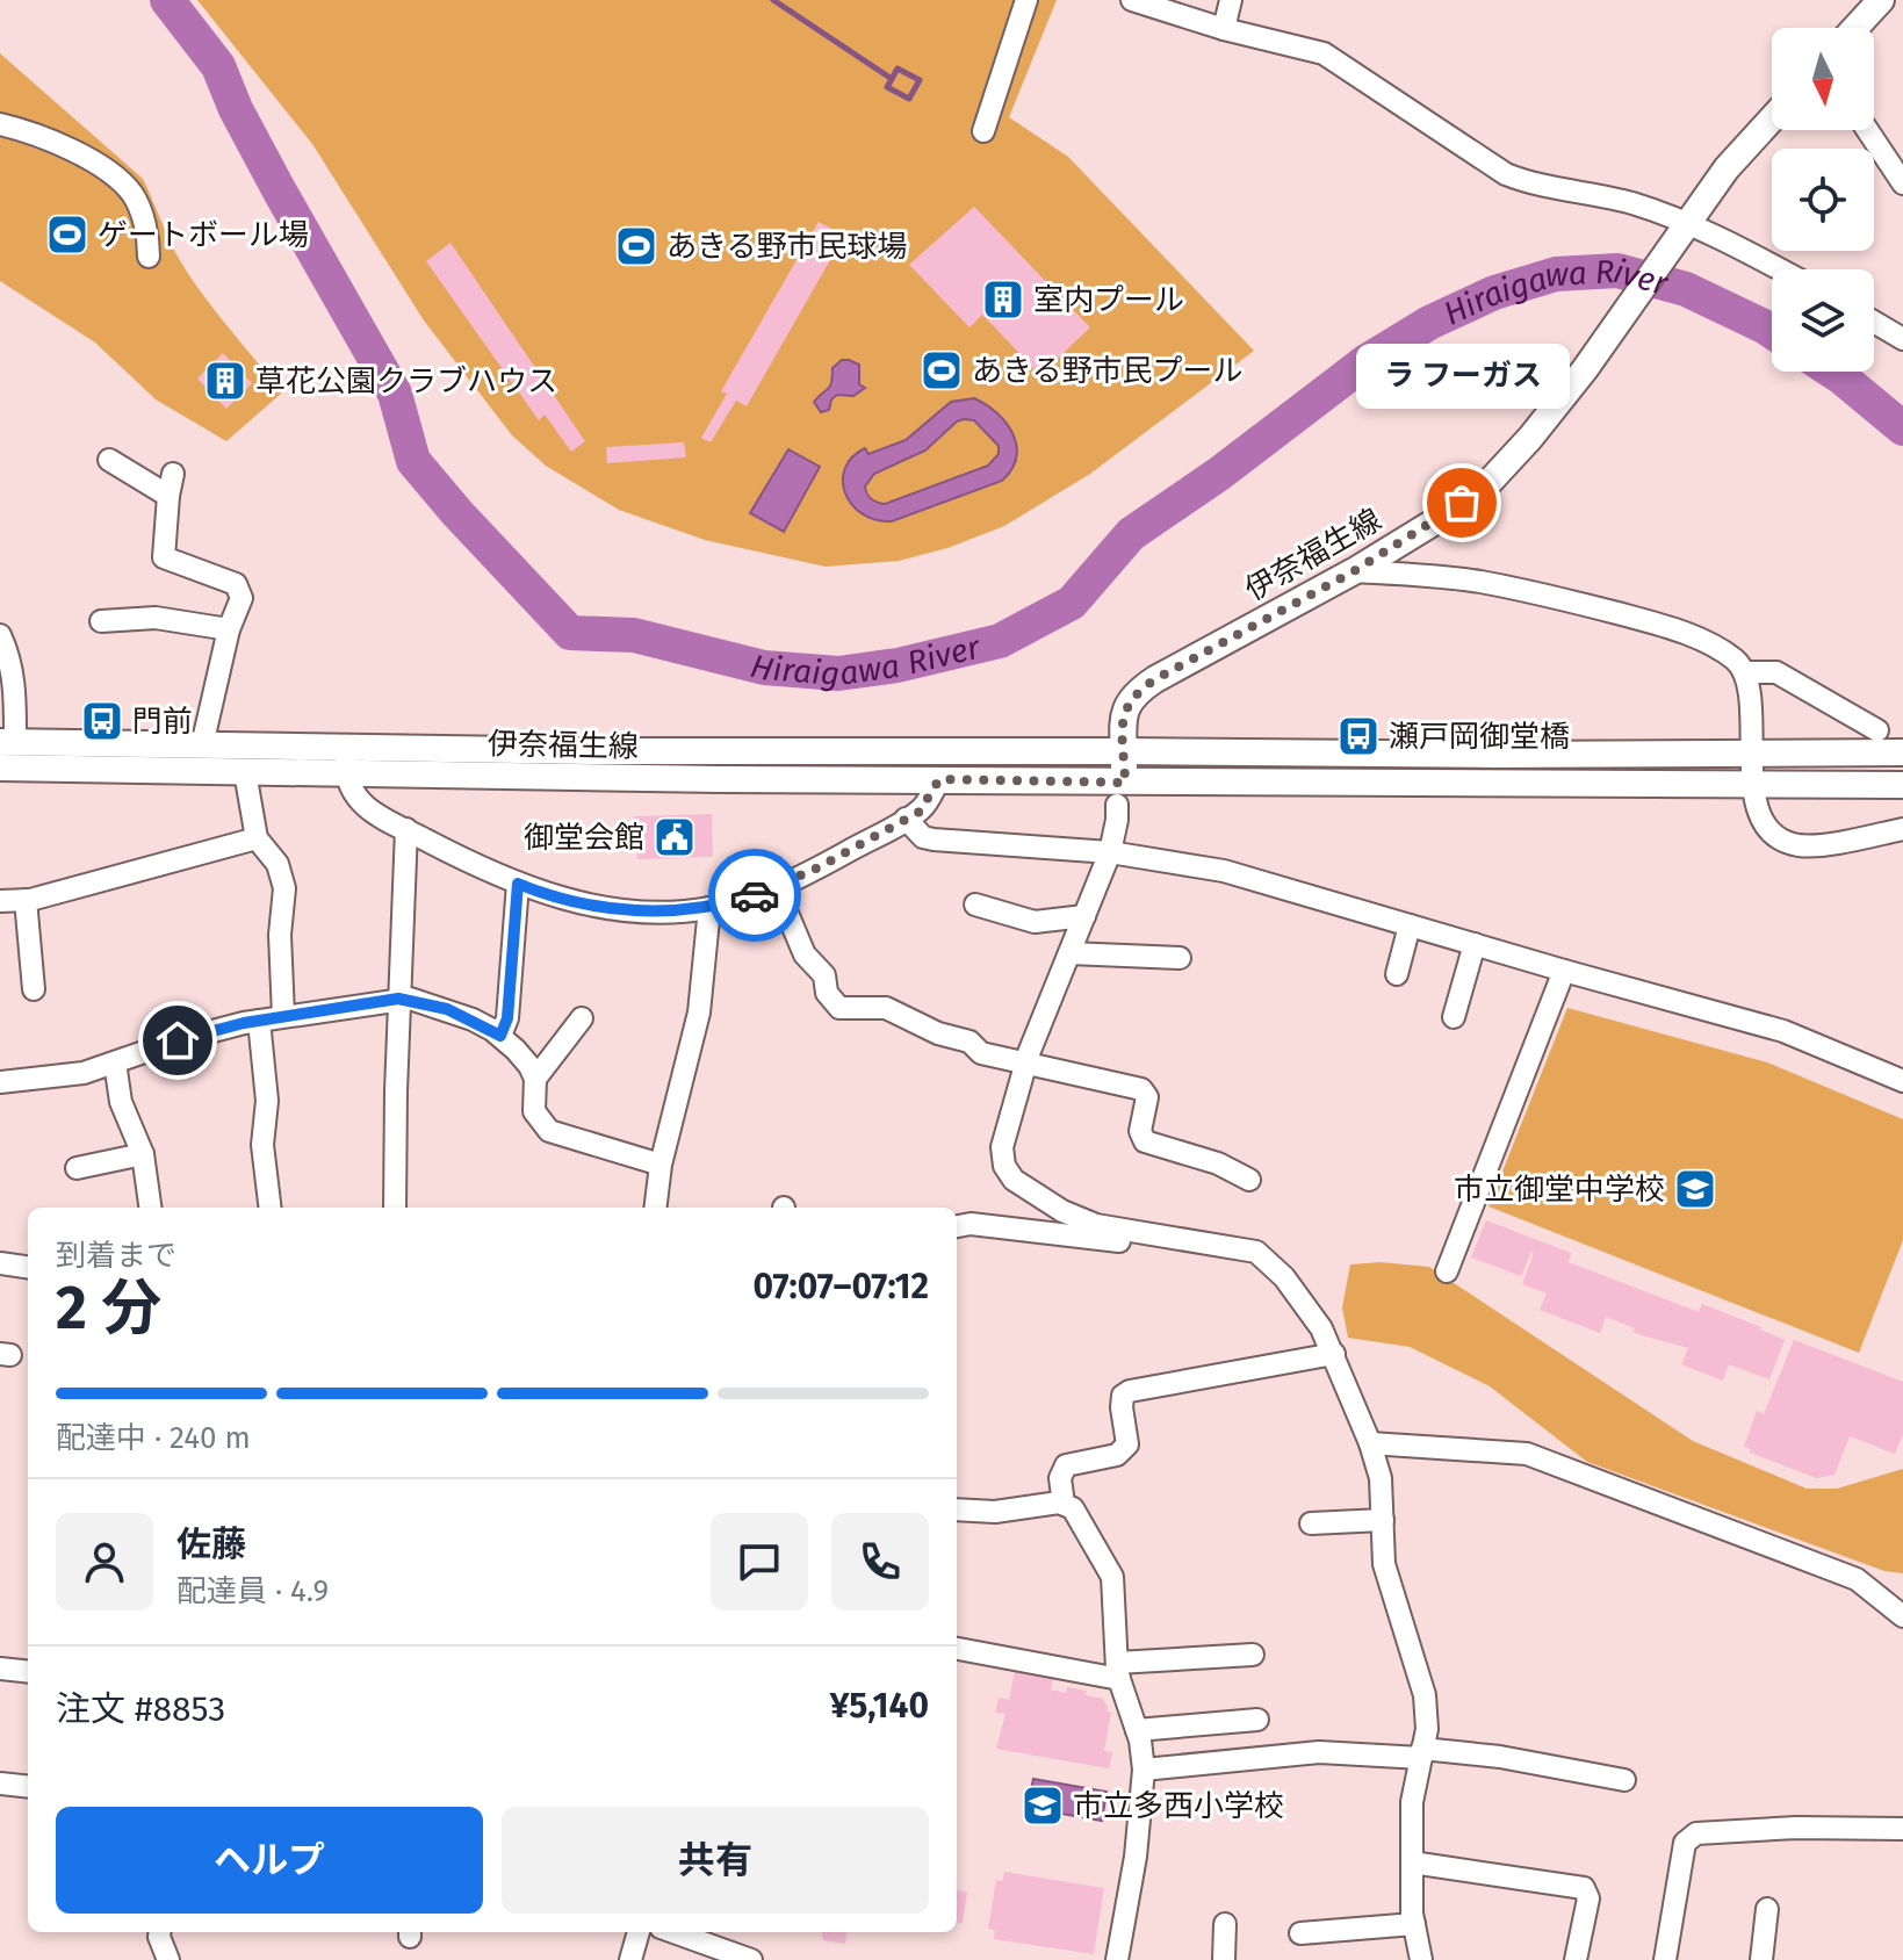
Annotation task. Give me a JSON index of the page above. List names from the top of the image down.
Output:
{
  "streets": {
    "main road": ["伊奈福生線"]
  },
  "water": ["Hiraigawa River"],
  "places": {
    "sports": ["ゲートボール場", "あきる野市民球場", "あきる野市民プール"],
    "building": ["室内プール", "草花公園クラブハウス"],
    "other": ["ラ フーガス"],
    "bus stop": ["門前", "瀬戸岡御堂橋"],
    "public building": ["御堂会館"],
    "school or university": ["市立御堂中学校", "市立多西小学校"]
  },
  "north": "bottom",
  "page": {
    "bubble": "ラ フーガス",
    "heading": ["2 分", "到着まで", "07:07–07:12"],
    "panel": [
      "佐藤",
      "配達員 · 4.9",
      "注文 #8853",
      "¥5,140"
    ],
    "bar": "配達中 · 240 m",
    "buttons": ["ヘルプ", "共有"]
  }
}
